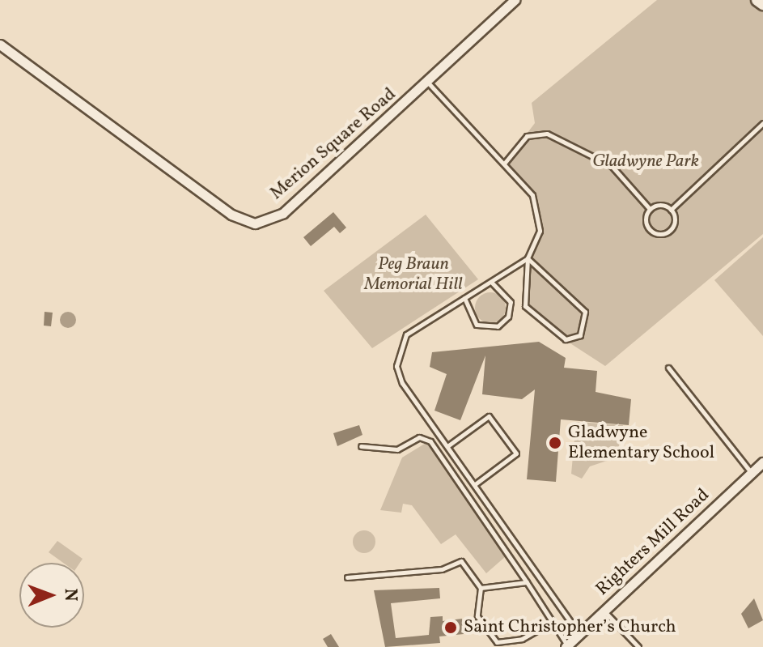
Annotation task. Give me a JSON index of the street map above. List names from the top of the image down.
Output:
{
  "streets": {
    "street": ["Merion Square Road", "Righters Mill Road"]
  },
  "parks": ["Gladwyne Park", "Peg Braun Memorial Hill"],
  "places": ["Gladwyne Elementary School", "Saint Christopher’s Church"],
  "north": "right"
}
